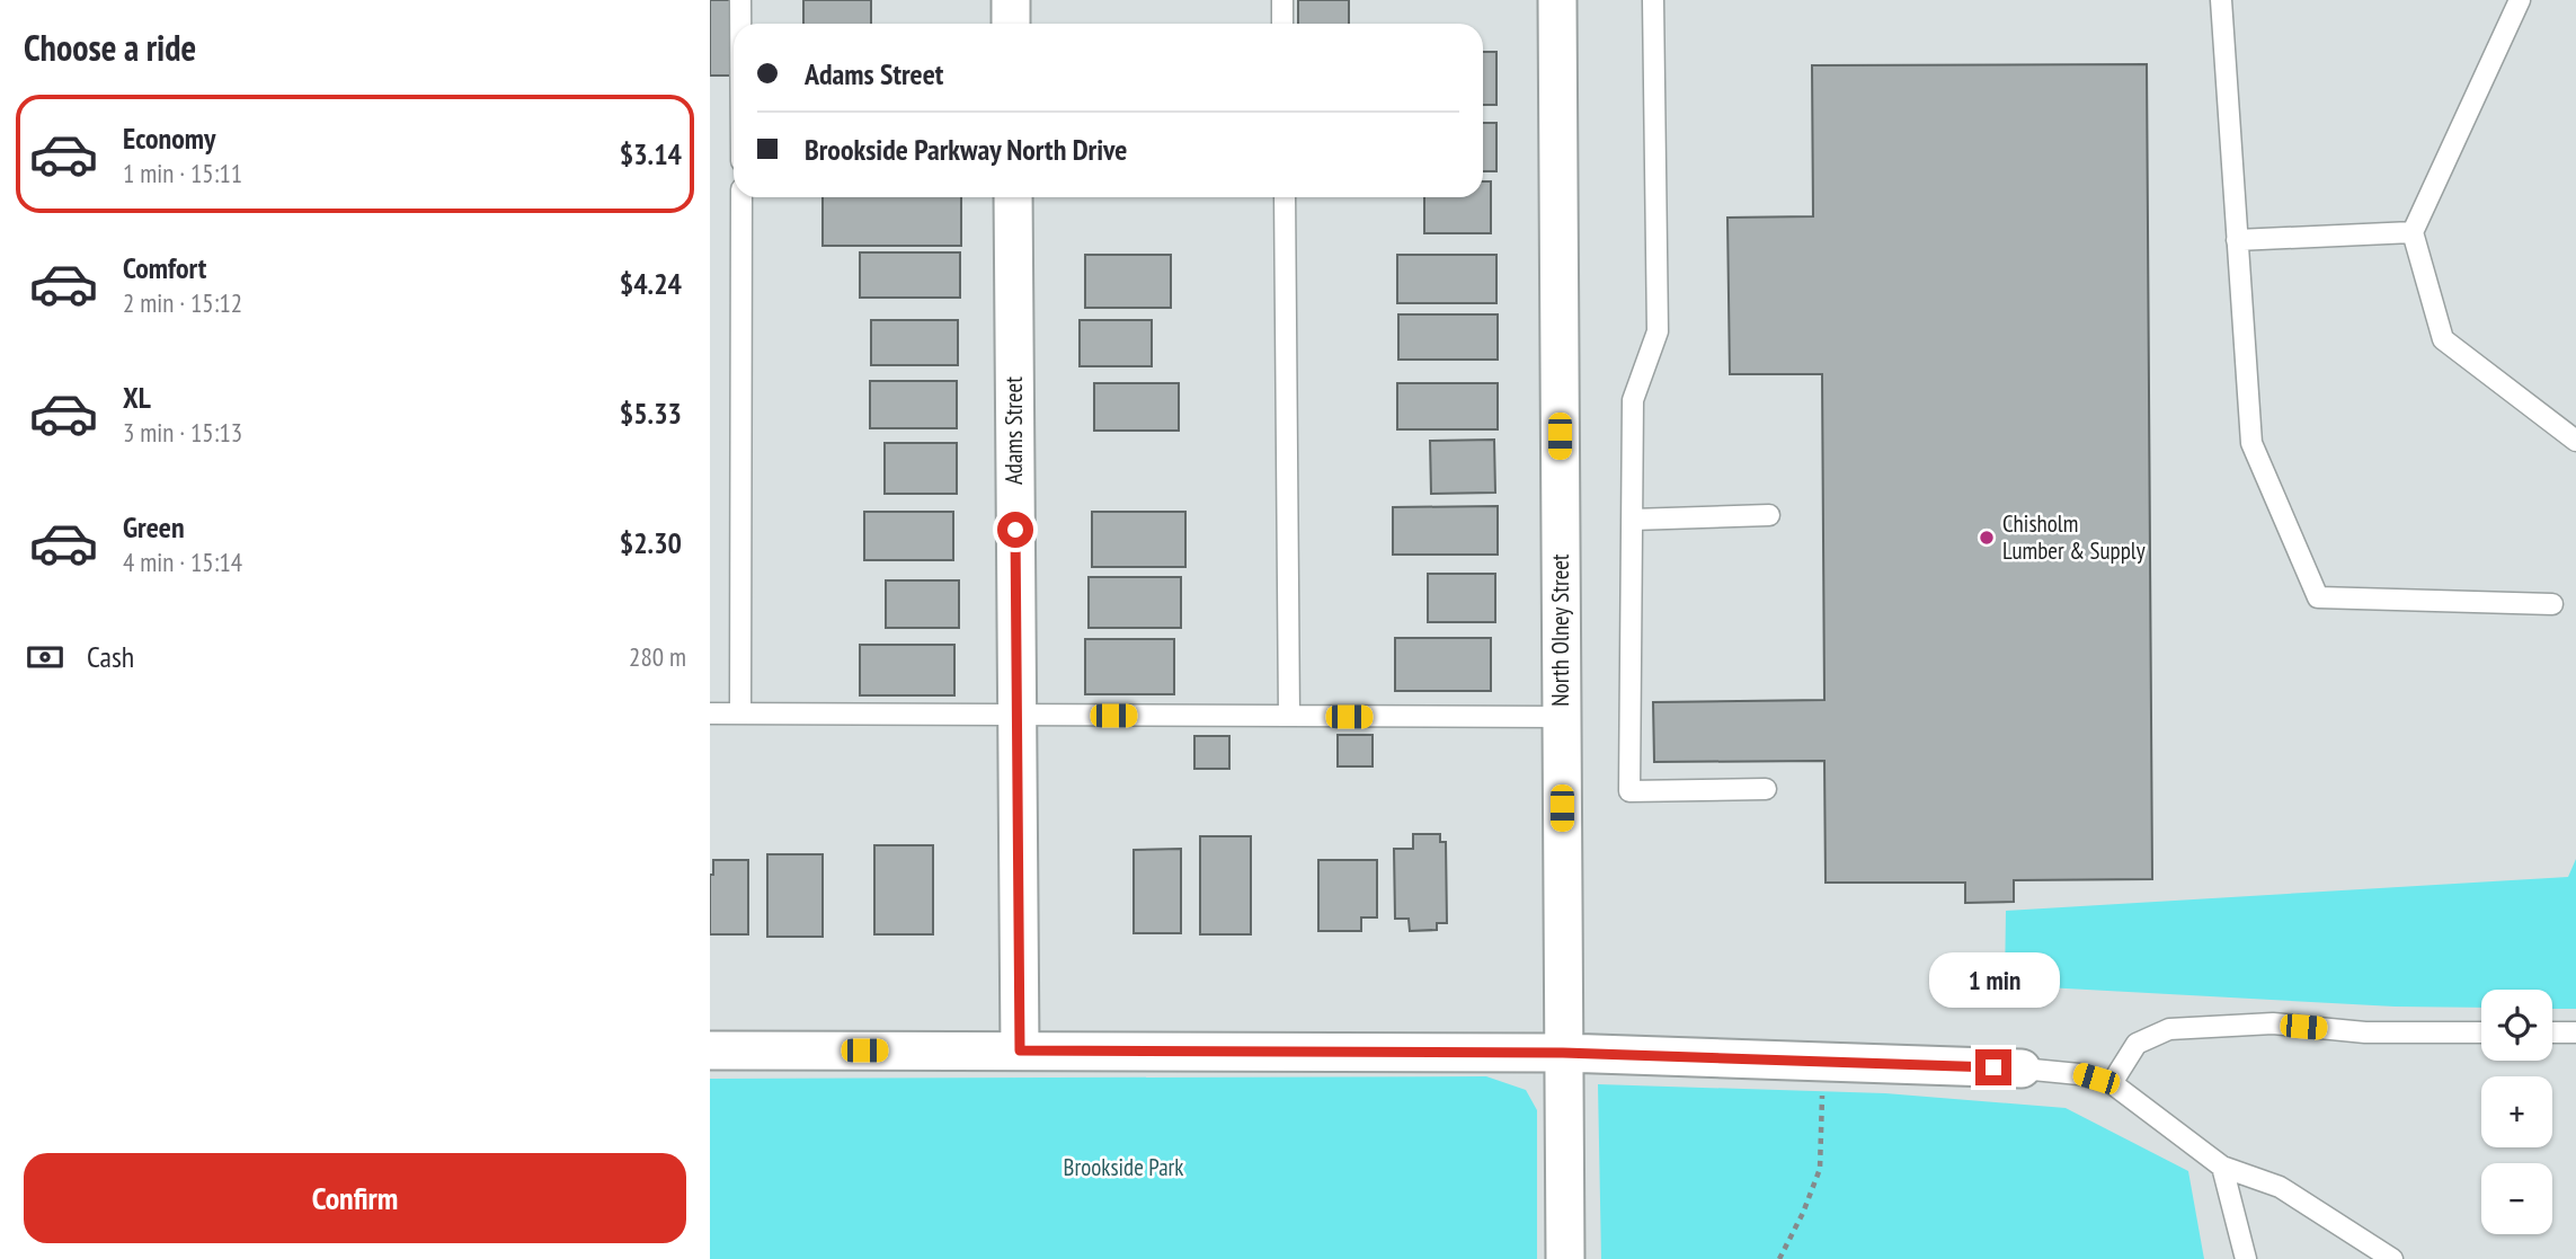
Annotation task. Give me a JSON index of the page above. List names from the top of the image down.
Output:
{
  "streets": {
    "street": ["Adams Street", "North Olney Street"]
  },
  "parks": ["Brookside Park"],
  "places": ["Chisholm Lumber & Supply"],
  "page": {
    "heading": "Choose a ride",
    "banner": ["Adams Street", "Brookside Parkway North Drive"],
    "list": [
      {
        "name": "Economy",
        "note": "1 min · 15:11",
        "value": "$3.14"
      },
      {
        "name": "Comfort",
        "note": "2 min · 15:12",
        "value": "$4.24"
      },
      {
        "name": "XL",
        "note": "3 min · 15:13",
        "value": "$5.33"
      },
      {
        "name": "Green",
        "note": "4 min · 15:14",
        "value": "$2.30"
      }
    ],
    "pay": ["Cash", "280 m"],
    "bubble": "1 min",
    "map_buttons": ["+", "−"],
    "buttons": "Confirm"
  }
}
